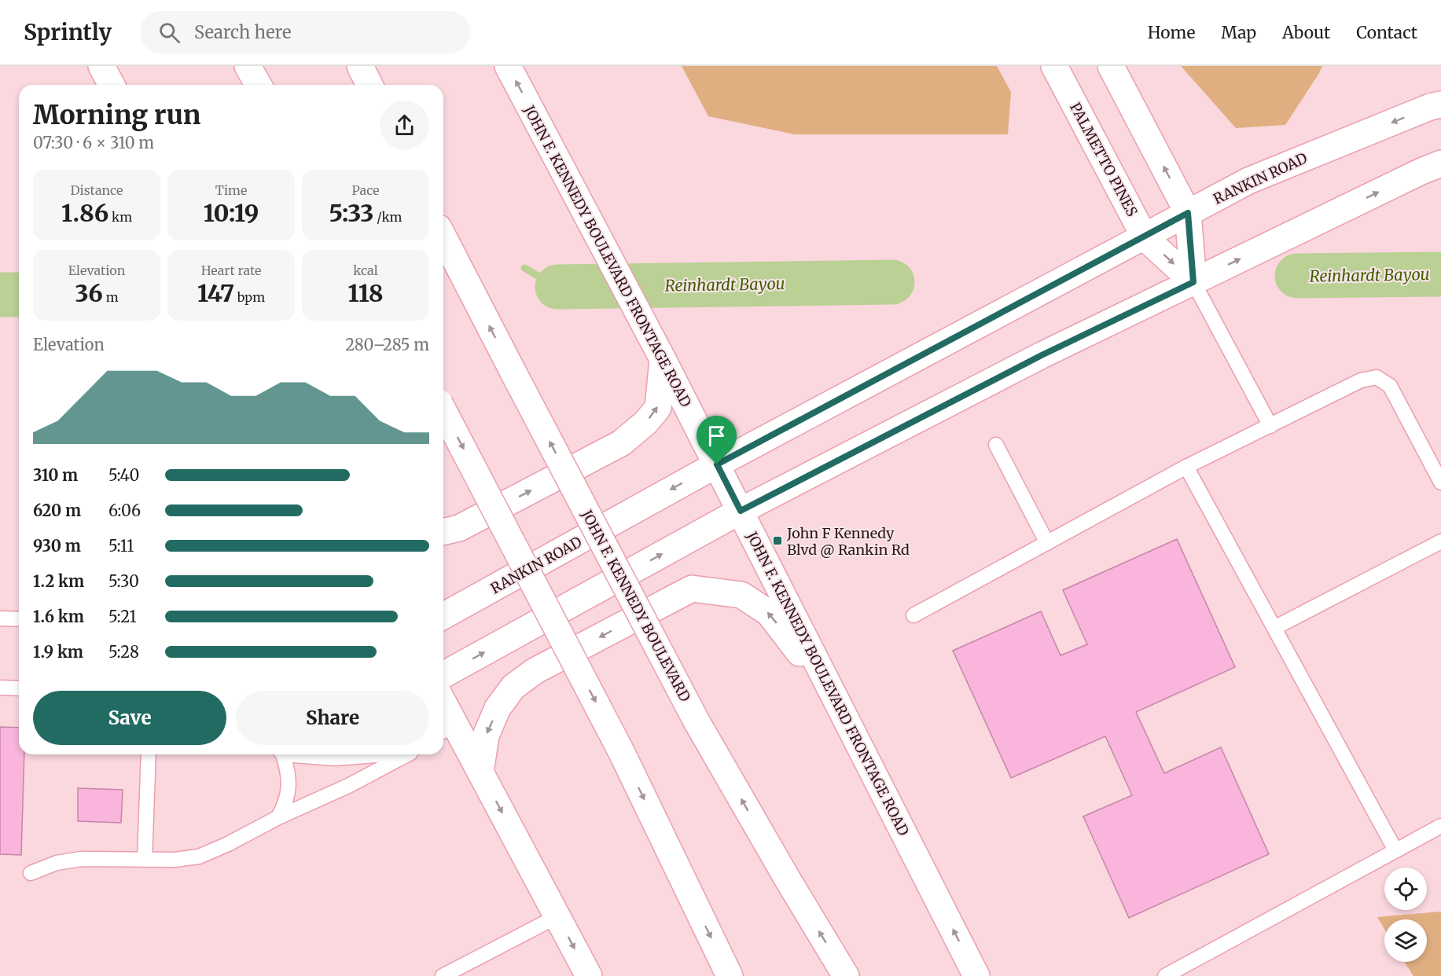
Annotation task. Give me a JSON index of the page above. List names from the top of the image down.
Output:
{
  "streets": {
    "main road": [
      "PALMETTO PINES",
      "RANKIN ROAD",
      "JOHN F. KENNEDY BOULEVARD FRONTAGE ROAD",
      "JOHN F. KENNEDY BOULEVARD"
    ]
  },
  "crossings": [
    ["PALMETTO PINES", "RANKIN ROAD"],
    ["RANKIN ROAD", "JOHN F. KENNEDY BOULEVARD FRONTAGE ROAD"]
  ],
  "water": ["Reinhardt Bayou"],
  "places": {
    "transit": ["John F Kennedy Blvd @ Rankin Rd"]
  },
  "page": {
    "header": "Sprintly",
    "search": "Search here",
    "nav": [
      "Home",
      "Map",
      "About",
      "Contact"
    ],
    "heading": ["Morning run", "07:30 · 6 × 310 m"],
    "stats": [
      ["Distance", "1.86 km"],
      ["Time", "10:19"],
      ["Pace", "5:33 /km"],
      ["Elevation", "36 m"],
      ["Heart rate", "147 bpm"],
      ["kcal", "118"]
    ],
    "chart": ["Elevation", "280–285 m"],
    "list": [
      {
        "name": "310 m",
        "note": "5:40"
      },
      {
        "name": "620 m",
        "note": "6:06"
      },
      {
        "name": "930 m",
        "note": "5:11"
      },
      {
        "name": "1.2 km",
        "note": "5:30"
      },
      {
        "name": "1.6 km",
        "note": "5:21"
      },
      {
        "name": "1.9 km",
        "note": "5:28"
      }
    ],
    "buttons": ["Save", "Share"]
  }
}
